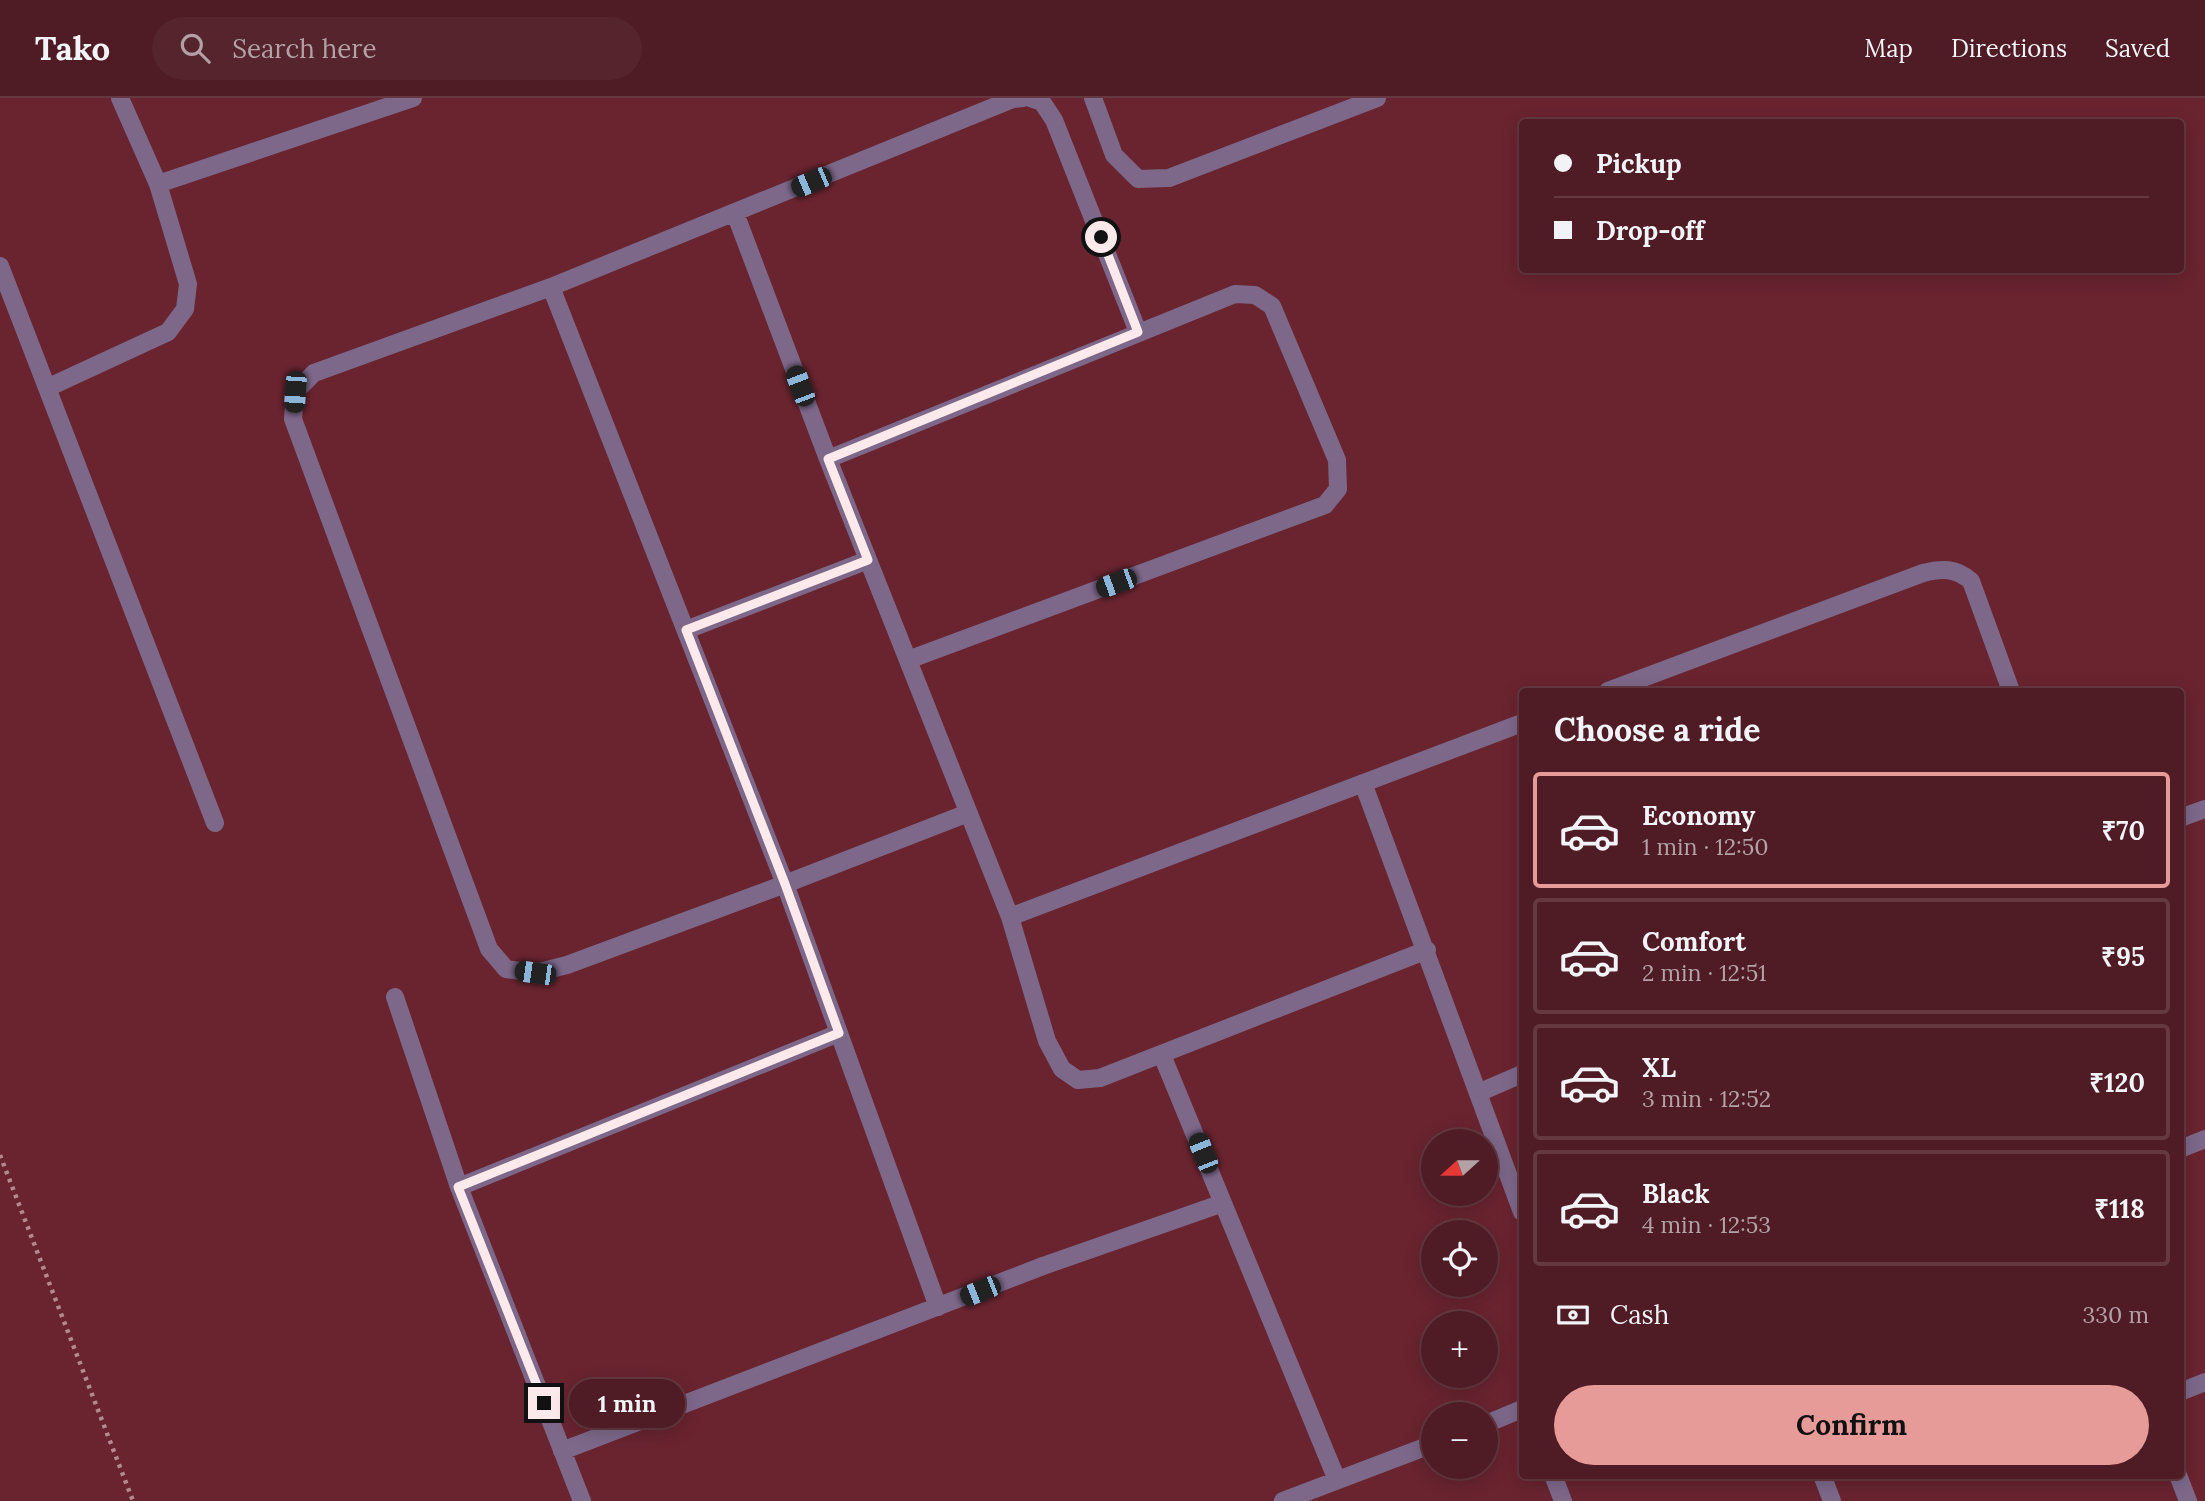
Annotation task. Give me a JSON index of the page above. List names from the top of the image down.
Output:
{
  "north": "left",
  "page": {
    "header": "Tako",
    "search": "Search here",
    "nav": ["Map", "Directions", "Saved"],
    "banner": ["Pickup", "Drop-off"],
    "heading": "Choose a ride",
    "list": [
      {
        "name": "Economy",
        "note": "1 min · 12:50",
        "value": "₹70"
      },
      {
        "name": "Comfort",
        "note": "2 min · 12:51",
        "value": "₹95"
      },
      {
        "name": "XL",
        "note": "3 min · 12:52",
        "value": "₹120"
      },
      {
        "name": "Black",
        "note": "4 min · 12:53",
        "value": "₹118"
      }
    ],
    "map_buttons": ["+", "−"],
    "pay": ["Cash", "330 m"],
    "buttons": "Confirm",
    "bubble": "1 min"
  }
}
